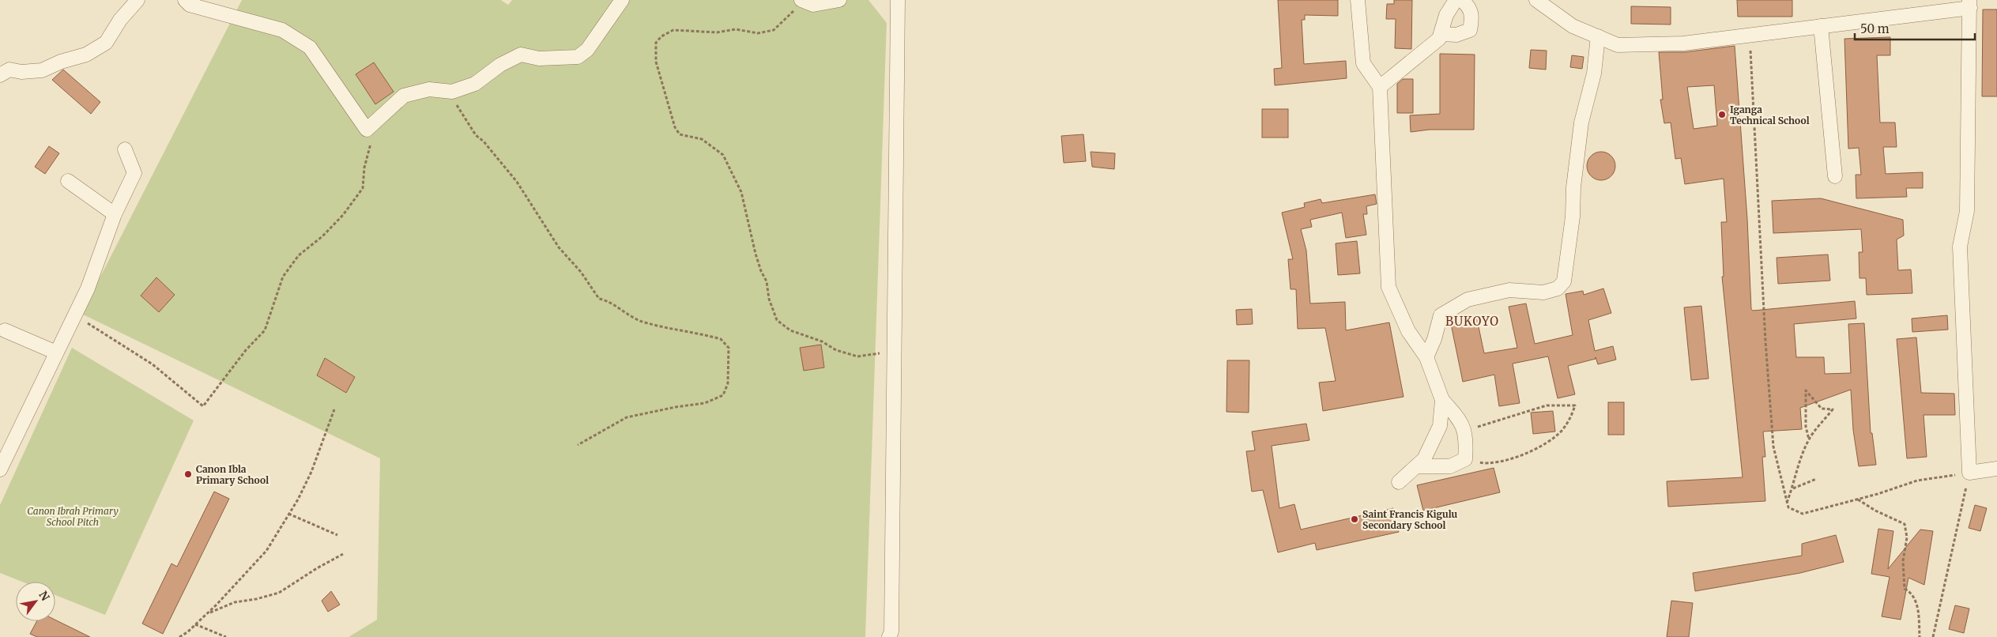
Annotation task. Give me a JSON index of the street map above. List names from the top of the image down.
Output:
{
  "districts": ["BUKOYO"],
  "parks": ["Canon Ibrah Primary School Pitch"],
  "places": ["Iganga Technical School", "Canon Ibla Primary School", "Saint Francis Kigulu Secondary School"],
  "scale_bar": "50 m",
  "north": "top right"
}
